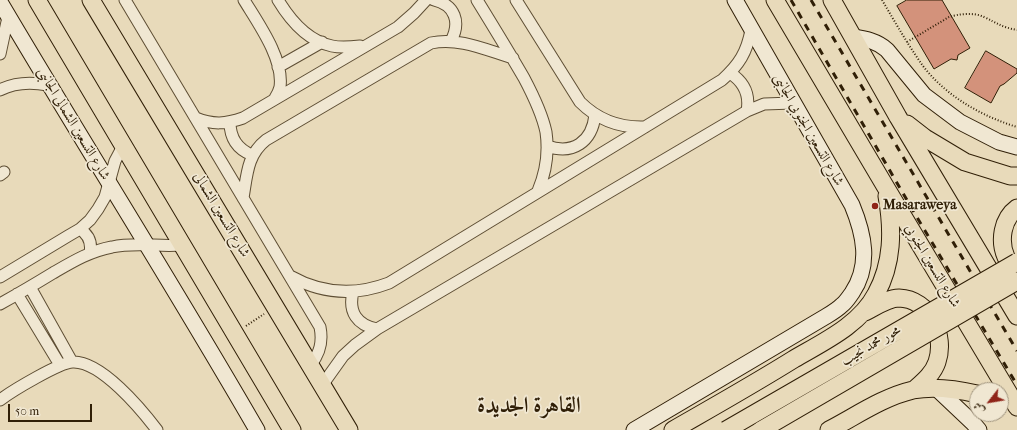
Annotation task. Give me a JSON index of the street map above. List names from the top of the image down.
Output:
{
  "streets": {
    "main road": ["شارع التسعين الشمالى", "شارع التسعين الجنوبي", "محور محمد نجيب"],
    "street": ["شارع التسعين الشمالى الجانبى", "شارع التسعين الجنوبي الجانبى"]
  },
  "districts": ["القاهرة الجديدة"],
  "places": ["Masaraweya"],
  "scale_bar": "50 m",
  "north": "bottom left"
}
